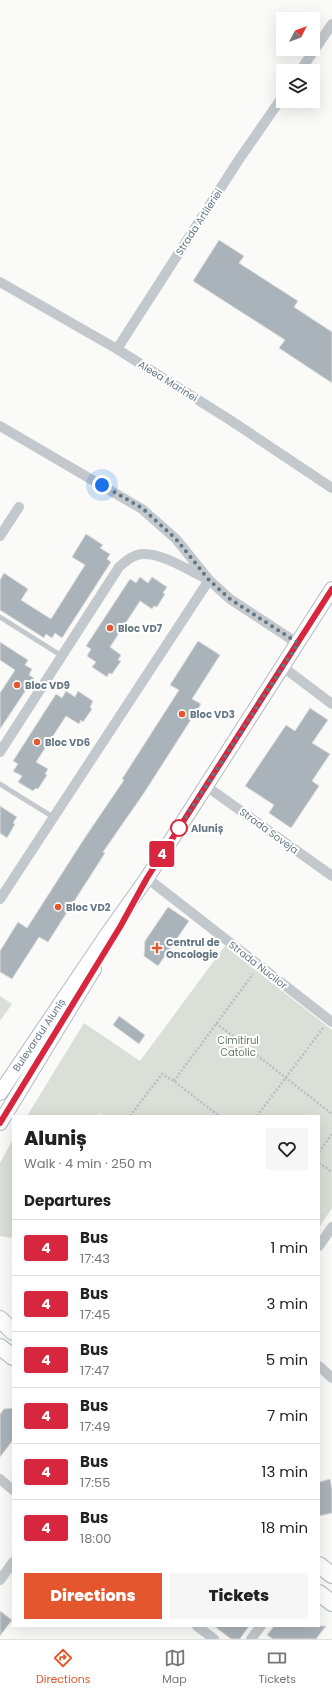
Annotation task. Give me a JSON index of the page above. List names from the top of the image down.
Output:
{
  "streets": {
    "main road": ["Bulevardul Aluniș"],
    "street": [
      "Strada Artileriei",
      "Aleea Marinei",
      "Strada Soveja",
      "Strada Nucilor"
    ]
  },
  "crossings": [
    ["Strada Artileriei", "Aleea Marinei"],
    ["Strada Soveja", "Bulevardul Aluniș"],
    ["Strada Nucilor", "Bulevardul Aluniș"]
  ],
  "parks": ["Cimitirul Catolic"],
  "places": {
    "other": [
      "Bloc VD7",
      "Bloc VD9",
      "Bloc VD3",
      "Bloc VD6",
      "Aluniș",
      "Bloc VD2"
    ],
    "health": ["Centrul de Oncologie"]
  },
  "lines": ["bus line 4"],
  "north": "top right",
  "page": {
    "on_map": "4",
    "heading": [
      ["Aluniș", "Walk · 4 min · 250 m"],
      "Departures"
    ],
    "list": [
      {
        "mark": "4",
        "name": "Bus",
        "note": "17:43",
        "value": "1 min"
      },
      {
        "mark": "4",
        "name": "Bus",
        "note": "17:45",
        "value": "3 min"
      },
      {
        "mark": "4",
        "name": "Bus",
        "note": "17:47",
        "value": "5 min"
      },
      {
        "mark": "4",
        "name": "Bus",
        "note": "17:49",
        "value": "7 min"
      },
      {
        "mark": "4",
        "name": "Bus",
        "note": "17:55",
        "value": "13 min"
      },
      {
        "mark": "4",
        "name": "Bus",
        "note": "18:00",
        "value": "18 min"
      }
    ],
    "buttons": ["Directions", "Tickets"],
    "tabs": ["Directions", "Map", "Tickets"]
  }
}
